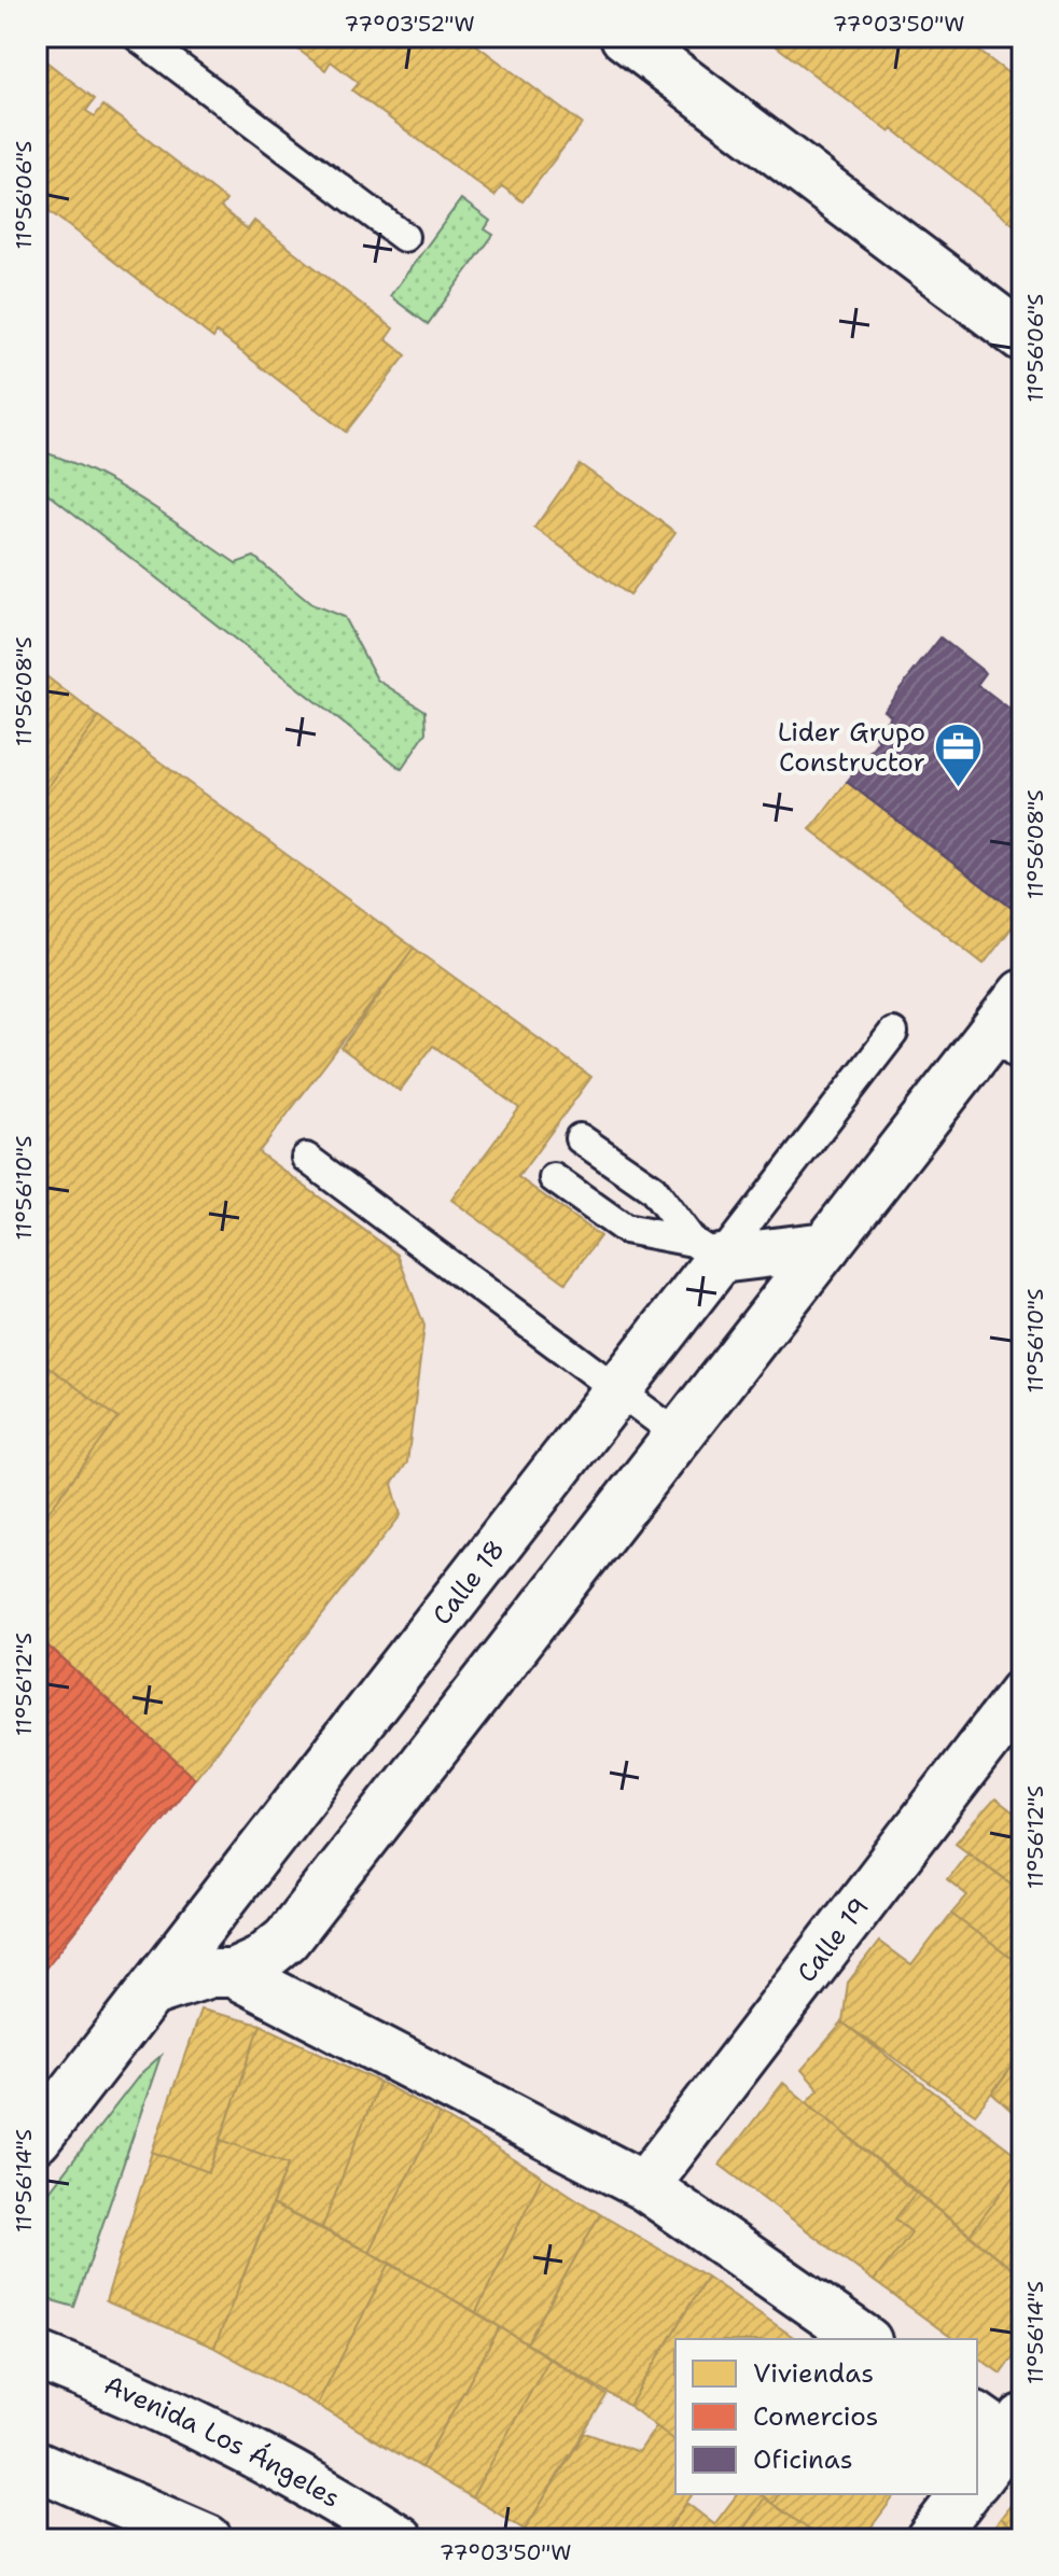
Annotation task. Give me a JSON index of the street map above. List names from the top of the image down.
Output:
{
  "streets": {
    "street": ["Calle 18", "Calle 19", "Avenida Los Ángeles"]
  },
  "places": {
    "office": ["Lider Grupo Constructor"]
  },
  "legend": ["Viviendas", "Comercios", "Oficinas"],
  "coordinates": [
    "77°03'52\"W",
    "77°03'50\"W",
    "11°56'06\"S",
    "11°56'08\"S",
    "11°56'10\"S",
    "11°56'12\"S",
    "11°56'14\"S"
  ]
}
